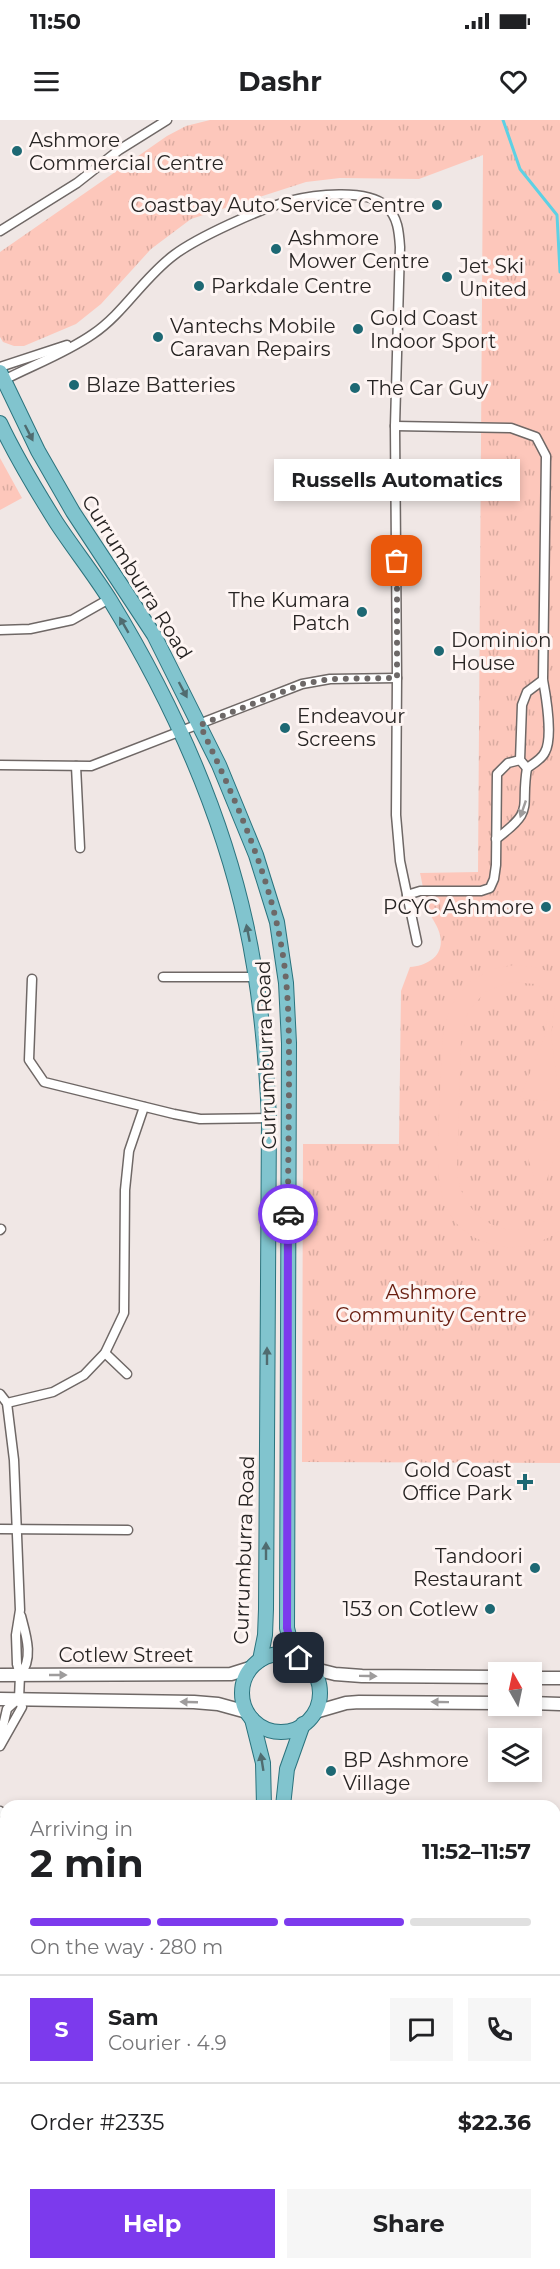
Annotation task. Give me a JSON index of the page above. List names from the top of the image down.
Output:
{
  "streets": {
    "main road": ["Currumburra Road", "Cotlew Street"]
  },
  "crossings": [
    ["Currumburra Road", "Cotlew Street"]
  ],
  "parks": ["Ashmore Community Centre"],
  "places": {
    "other": [
      "Ashmore Commercial Centre",
      "Coastbay Auto Service Centre",
      "Ashmore Mower Centre",
      "Jet Ski United",
      "Parkdale Centre",
      "Gold Coast Indoor Sport",
      "Vantechs Mobile Caravan Repairs",
      "Blaze Batteries",
      "The Car Guy",
      "Russells Automatics",
      "The Kumara Patch",
      "Dominion House",
      "Endeavour Screens",
      "PCYC Ashmore",
      "Tandoori Restaurant",
      "153 on Cotlew",
      "BP Ashmore Village"
    ],
    "health": ["Gold Coast Office Park"]
  },
  "north": "top",
  "page": {
    "status": "11:50",
    "header": "Dashr",
    "bubble": "Russells Automatics",
    "heading": ["2 min", "Arriving in", "11:52–11:57"],
    "panel": [
      "Sam",
      "Courier · 4.9",
      "Order #2335",
      "$22.36"
    ],
    "bar": "On the way · 280 m",
    "round": "S",
    "buttons": ["Help", "Share"]
  }
}
